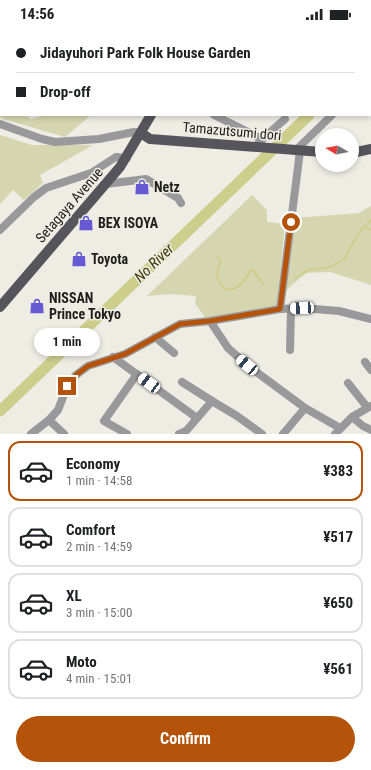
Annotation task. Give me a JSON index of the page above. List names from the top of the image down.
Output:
{
  "streets": {
    "main road": ["Tamazutsumi dori", "Setagaya Avenue"]
  },
  "crossings": [
    ["Tamazutsumi dori", "Setagaya Avenue"]
  ],
  "water": ["No River"],
  "places": {
    "shop": [
      "Netz",
      "BEX ISOYA",
      "Toyota",
      "NISSAN Prince Tokyo"
    ]
  },
  "north": "left",
  "page": {
    "status": "14:56",
    "banner": ["Jidayuhori Park Folk House Garden", "Drop-off"],
    "bubble": "1 min",
    "list": [
      {
        "name": "Economy",
        "note": "1 min · 14:58",
        "value": "¥383"
      },
      {
        "name": "Comfort",
        "note": "2 min · 14:59",
        "value": "¥517"
      },
      {
        "name": "XL",
        "note": "3 min · 15:00",
        "value": "¥650"
      },
      {
        "name": "Moto",
        "note": "4 min · 15:01",
        "value": "¥561"
      }
    ],
    "buttons": "Confirm"
  }
}
